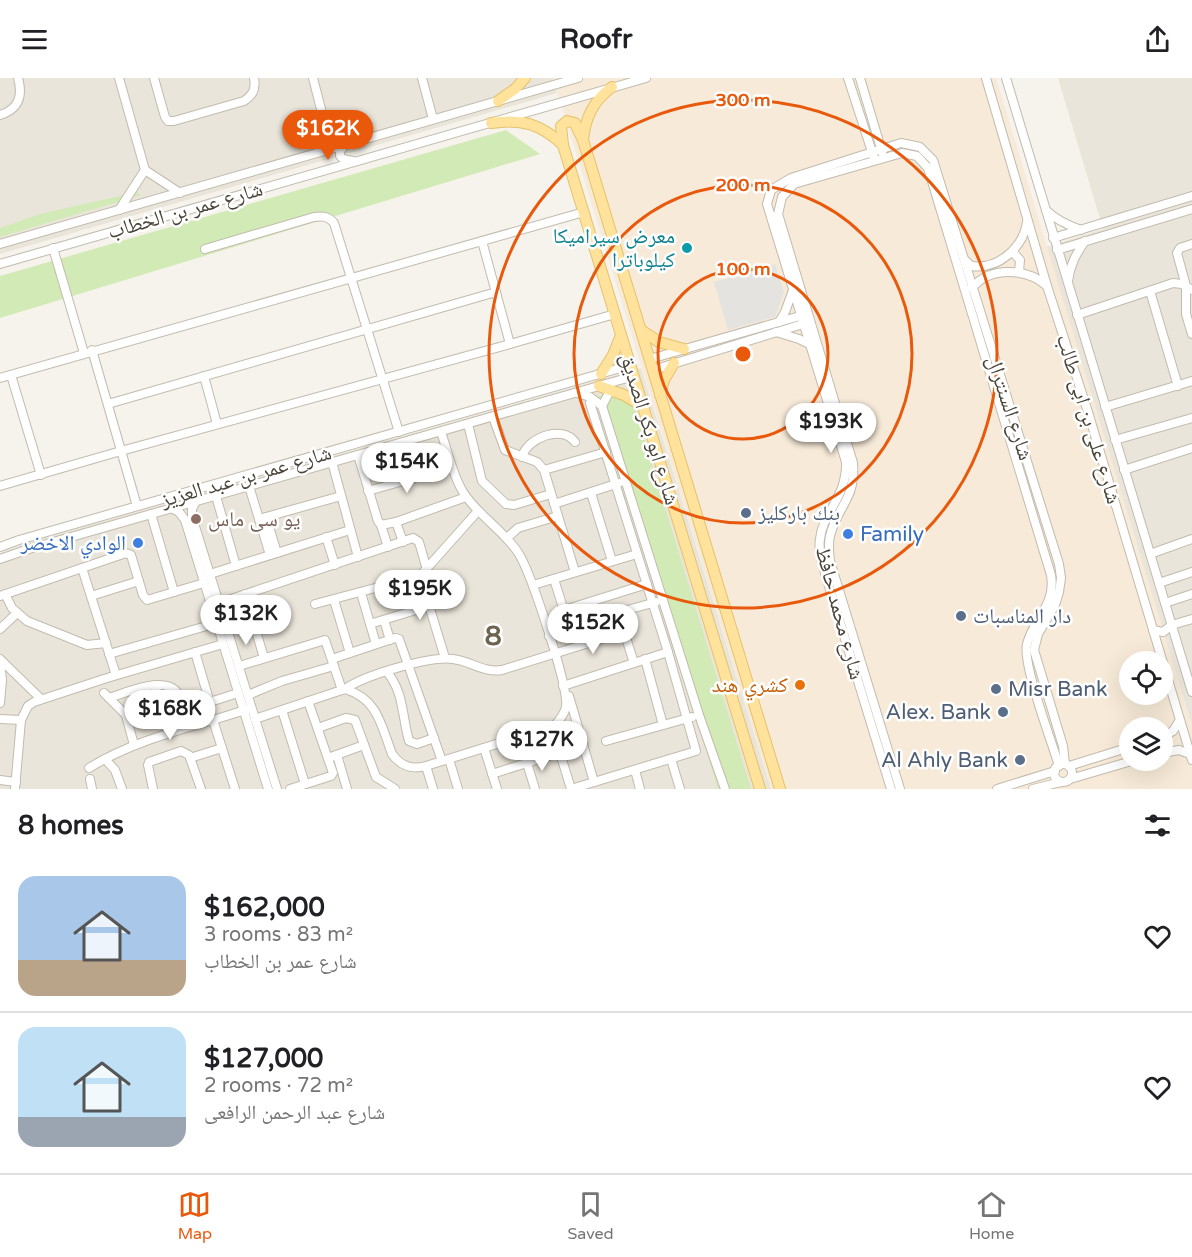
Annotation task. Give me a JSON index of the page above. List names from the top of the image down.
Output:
{
  "streets": {
    "main road": ["شارع ابو بكر الصديق"],
    "street": [
      "شارع عمر بن الخطاب",
      "شارع السنترال",
      "شارع على بن ابى طالب",
      "شارع عمر بن عبد العزيز",
      "شارع محمد حافظ"
    ]
  },
  "crossings": [
    ["شارع عمر بن الخطاب", "شارع ابو بكر الصديق"],
    ["شارع السنترال", "شارع محمد حافظ"],
    ["شارع ابو بكر الصديق", "شارع عمر بن عبد العزيز"]
  ],
  "districts": ["8"],
  "places": [
    "معرض سيراميكا كيلوباترا",
    "بنك باركليز",
    "يو سى ماس",
    "Family",
    "الوادي الاخضر",
    "دار المناسبات",
    "كشري هند",
    "Misr Bank",
    "Alex. Bank",
    "Al Ahly Bank"
  ],
  "page": {
    "header": "Roofr",
    "price": [
      "$162K",
      "$193K",
      "$154K",
      "$195K",
      "$132K",
      "$152K",
      "$168K",
      "$127K"
    ],
    "heading": "8 homes",
    "list": [
      {
        "name": "$162,000",
        "note": "3 rooms · 83 m² · شارع عمر بن الخطاب"
      },
      {
        "name": "$127,000",
        "note": "2 rooms · 72 m² · شارع عبد الرحمن الرافعى"
      }
    ],
    "tabs": ["Map", "Saved", "Home"]
  },
  "rings": ["300 m", "200 m", "100 m"]
}
